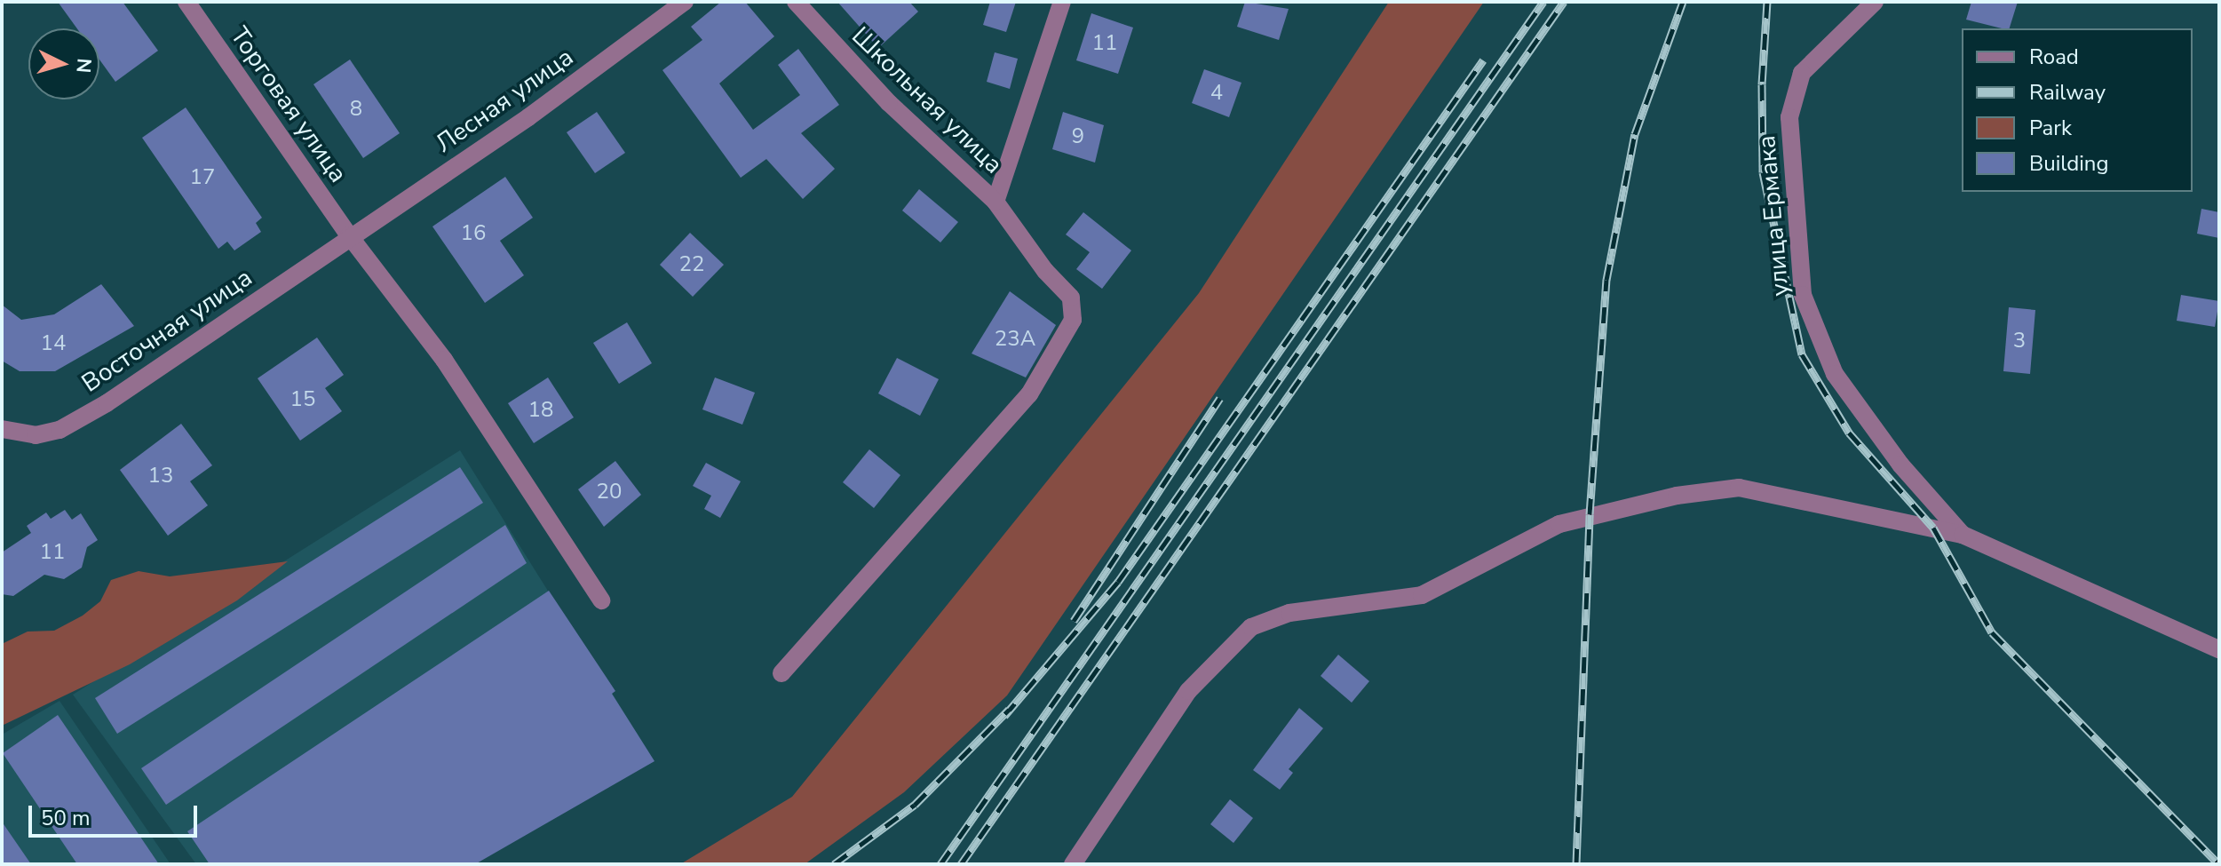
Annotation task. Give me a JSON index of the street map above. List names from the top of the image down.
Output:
{
  "streets": {
    "street": [
      "Лесная улица",
      "Школьная улица",
      "Торговая улица",
      "улица Ермака",
      "Восточная улица"
    ]
  },
  "crossings": [
    ["Лесная улица", "Торговая улица"],
    ["Лесная улица", "Восточная улица"],
    ["Торговая улица", "Восточная улица"]
  ],
  "house_numbers": [
    "11",
    "4",
    "8",
    "9",
    "17",
    "16",
    "22",
    "23А",
    "3",
    "14",
    "15",
    "18",
    "13",
    "20",
    "11"
  ],
  "legend": [
    "Road",
    "Railway",
    "Park",
    "Building"
  ],
  "scale_bar": "50 m",
  "north": "right"
}
